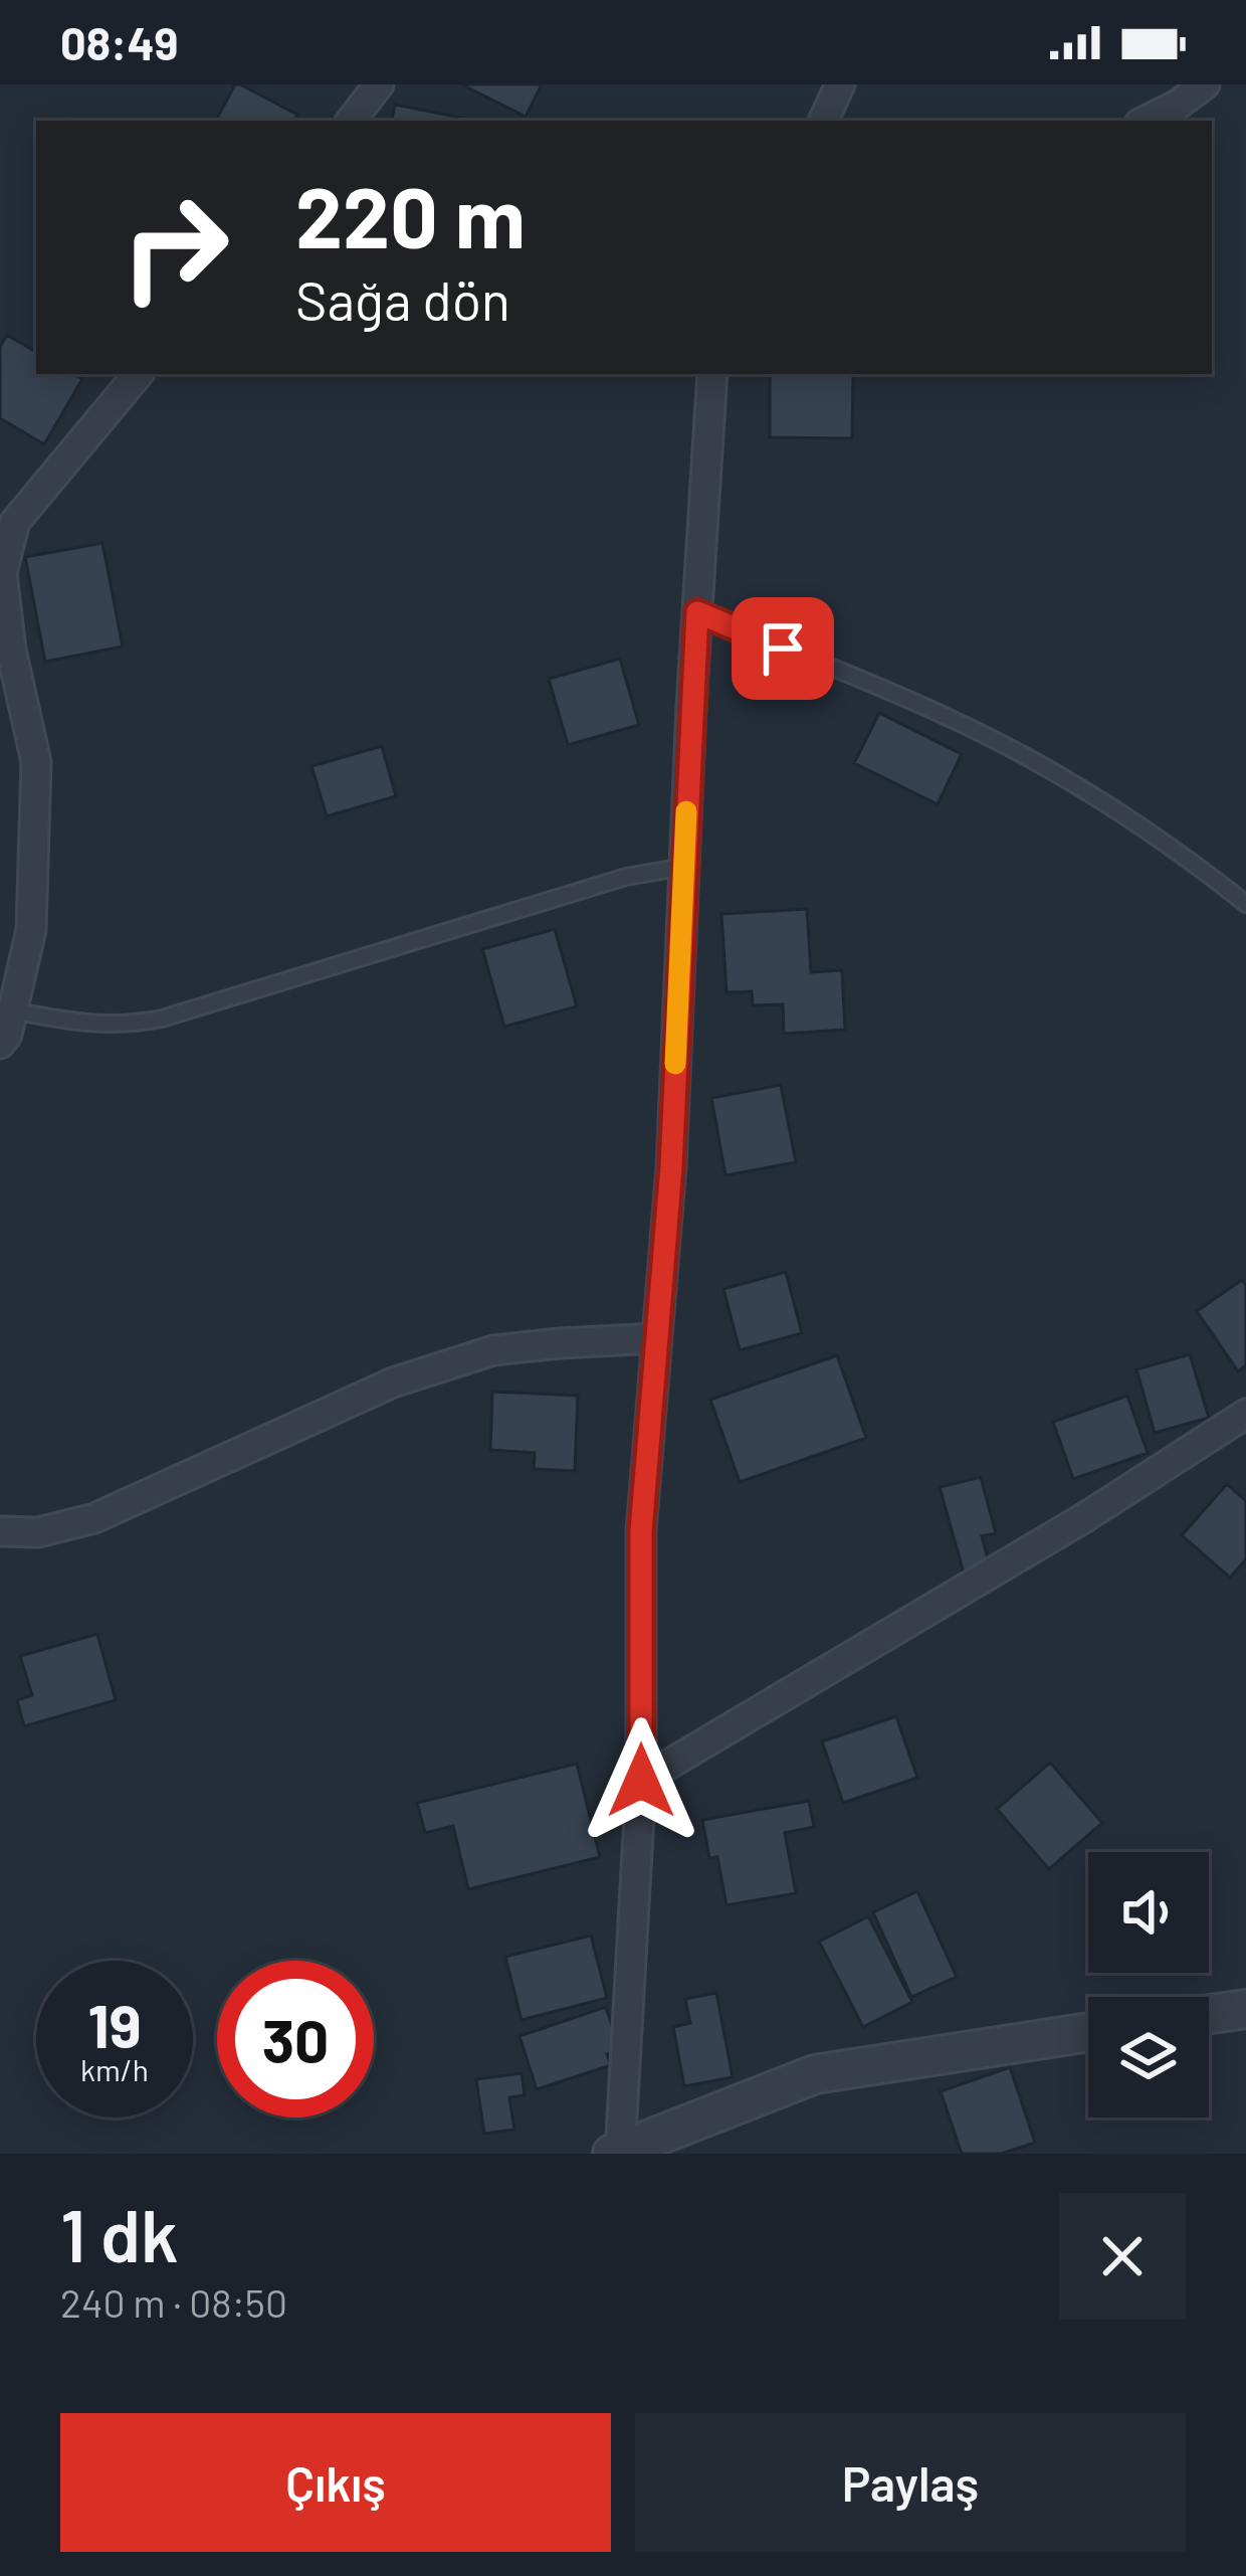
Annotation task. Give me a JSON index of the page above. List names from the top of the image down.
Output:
{
  "page": {
    "status": "08:49",
    "turn": ["220 m", "Sağa dön"],
    "speed": "19 km/h",
    "limit": "30",
    "heading": ["1 dk", "240 m · 08:50"],
    "buttons": ["Çıkış", "Paylaş"]
  }
}
